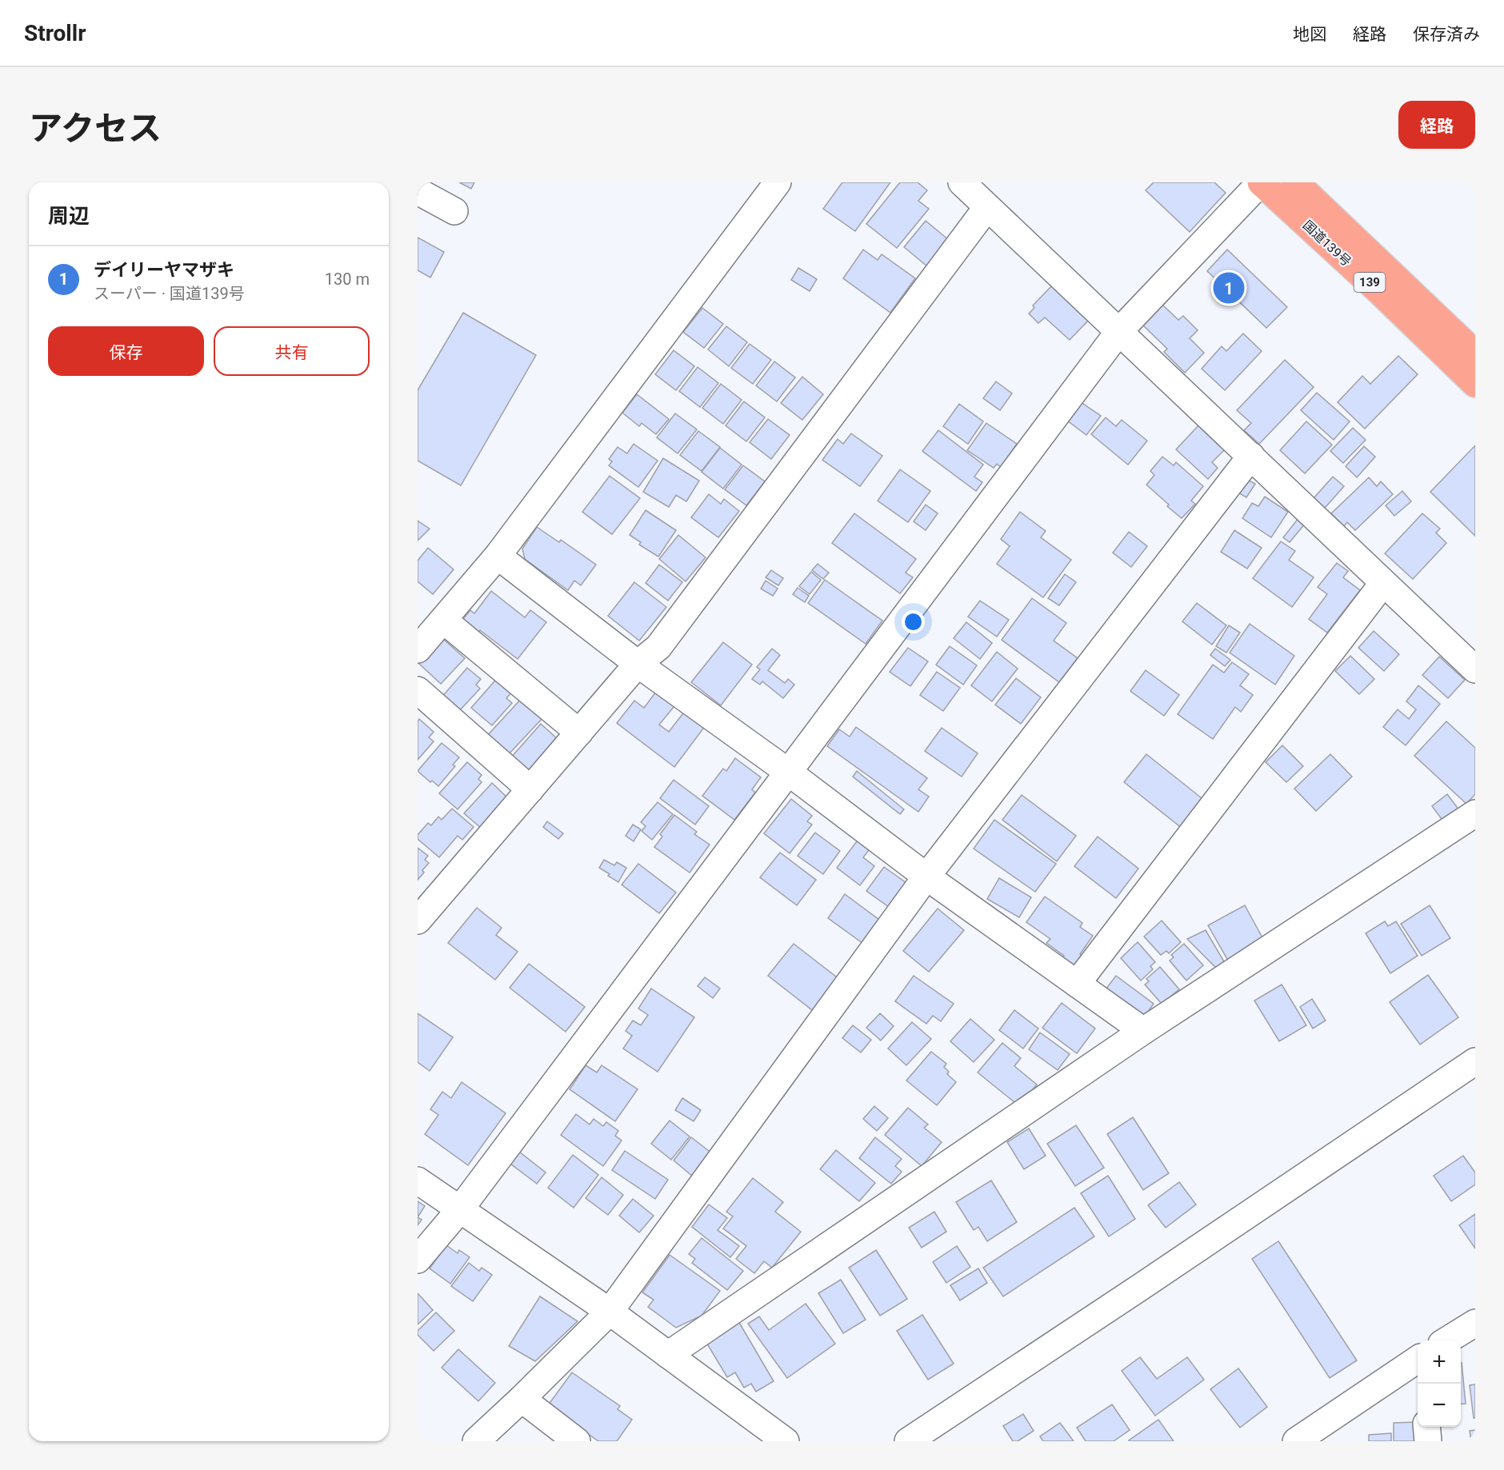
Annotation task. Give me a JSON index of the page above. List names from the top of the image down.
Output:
{
  "streets": {
    "highway": ["国道139号", "139"]
  },
  "page": {
    "header": "Strollr",
    "nav": ["地図", "経路", "保存済み"],
    "title": "アクセス",
    "buttons": [
      "経路",
      ["保存", "共有"]
    ],
    "heading": "周辺",
    "list": [
      {
        "mark": "1",
        "name": "デイリーヤマザキ",
        "note": "スーパー · 国道139号",
        "value": "130 m"
      }
    ],
    "pins": "1",
    "map_buttons": ["+", "−"]
  }
}
